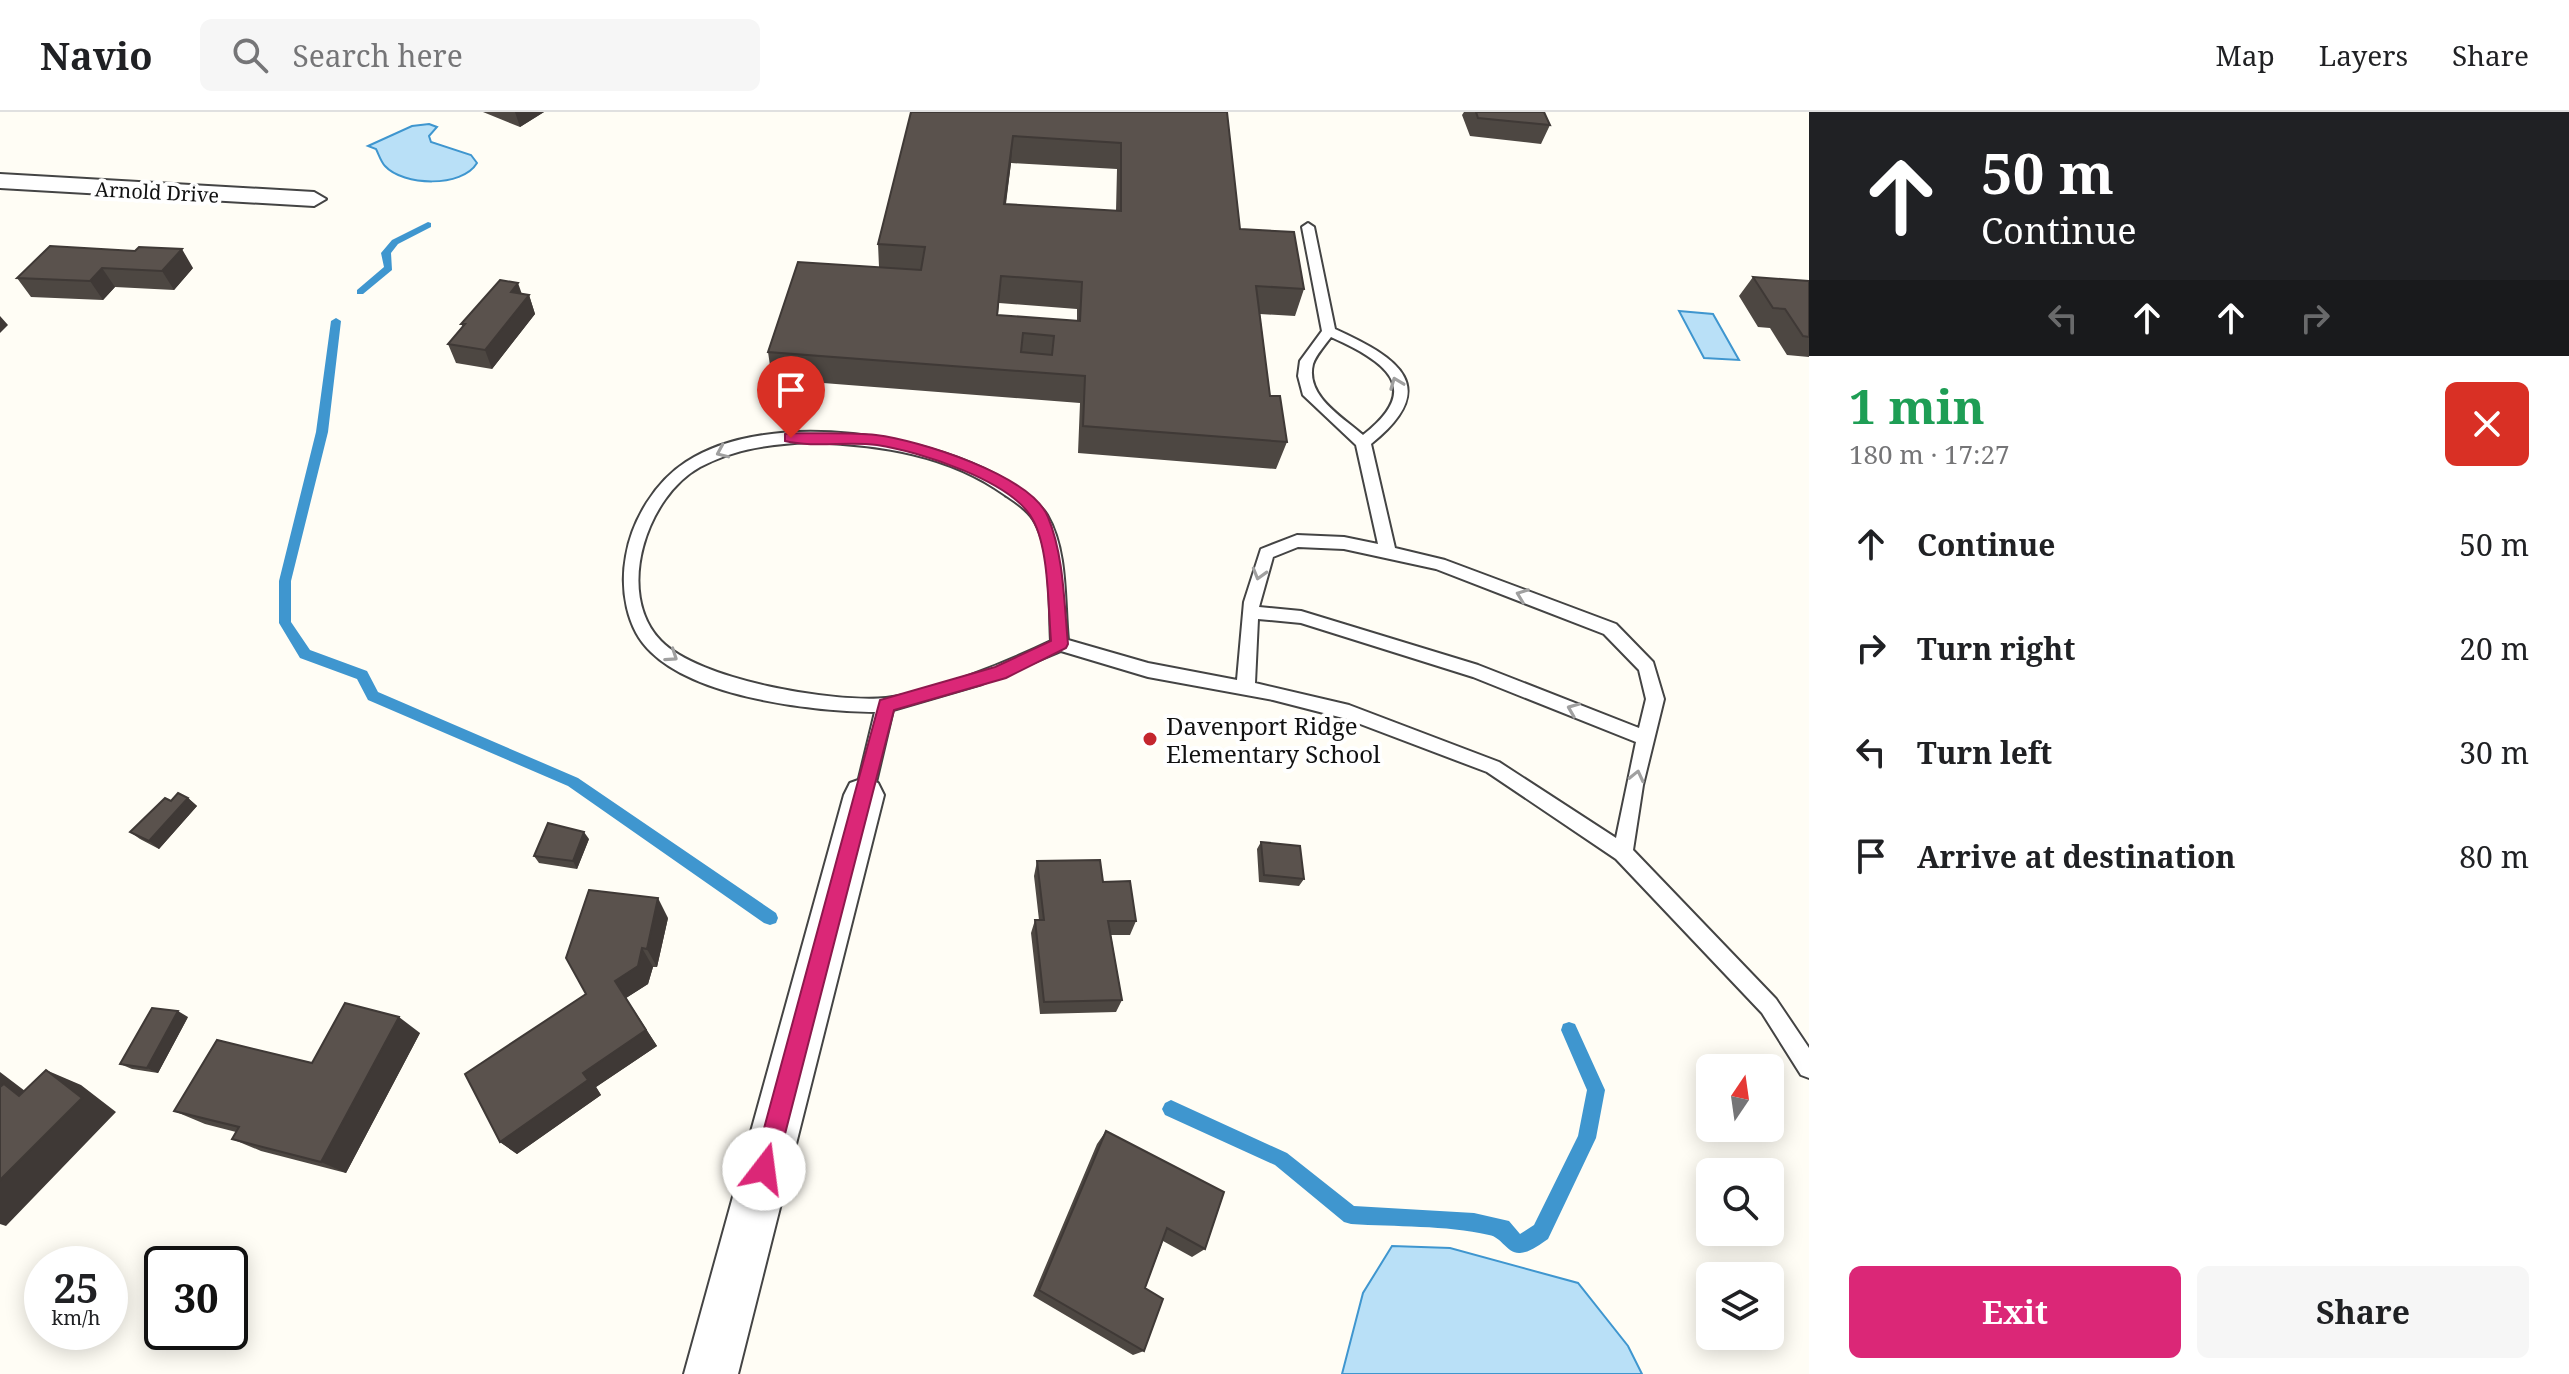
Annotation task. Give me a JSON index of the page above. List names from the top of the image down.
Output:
{
  "streets": {
    "street": ["Arnold Drive"]
  },
  "places": ["Davenport Ridge Elementary School"],
  "north": "top",
  "page": {
    "header": "Navio",
    "search": "Search here",
    "nav": ["Map", "Layers", "Share"],
    "turn": ["50 m", "Continue"],
    "heading": ["1 min", "180 m · 17:27"],
    "list": [
      {
        "name": "Continue",
        "value": "50 m"
      },
      {
        "name": "Turn right",
        "value": "20 m"
      },
      {
        "name": "Turn left",
        "value": "30 m"
      },
      {
        "name": "Arrive at destination",
        "value": "80 m"
      }
    ],
    "speed": "25 km/h",
    "limit": "30",
    "buttons": ["Exit", "Share"]
  }
}
